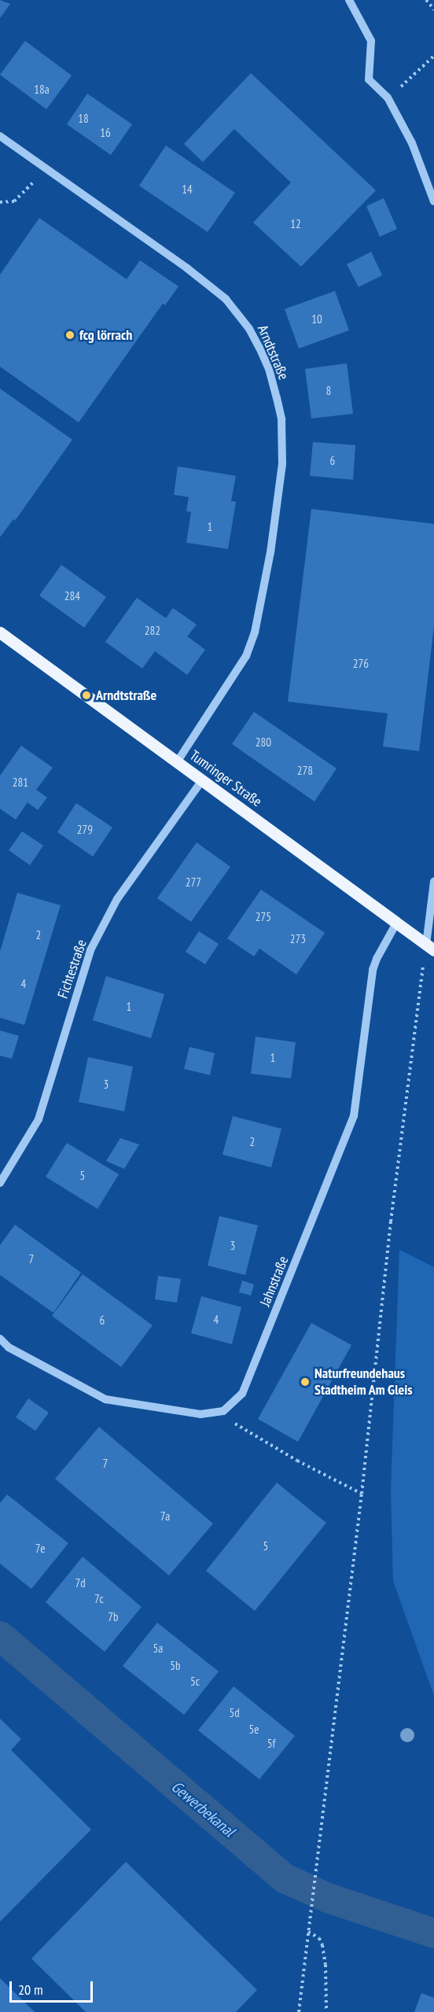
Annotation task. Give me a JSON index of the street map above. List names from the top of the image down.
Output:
{
  "streets": {
    "main road": ["Tumringer Straße"],
    "street": ["Arndtstraße", "Fichtestraße", "Jahnstraße"]
  },
  "crossings": [
    ["Arndtstraße", "Tumringer Straße"],
    ["Tumringer Straße", "Fichtestraße"],
    ["Tumringer Straße", "Jahnstraße"]
  ],
  "water": ["Gewerbekanal"],
  "places": ["fcg lörrach", "Arndtstraße", "Naturfreundehaus Stadtheim Am Gleis"],
  "house_numbers": [
    "18a",
    "18",
    "16",
    "14",
    "12",
    "10",
    "8",
    "6",
    "1",
    "284",
    "282",
    "276",
    "280",
    "278",
    "281",
    "279",
    "277",
    "275",
    "2",
    "273",
    "4",
    "1",
    "1",
    "3",
    "2",
    "5",
    "3",
    "7",
    "4",
    "6",
    "7",
    "7a",
    "5",
    "7e",
    "7d",
    "7c",
    "7b",
    "5a",
    "5b",
    "5c",
    "5d",
    "5e",
    "5f"
  ],
  "scale_bar": "20 m"
}
